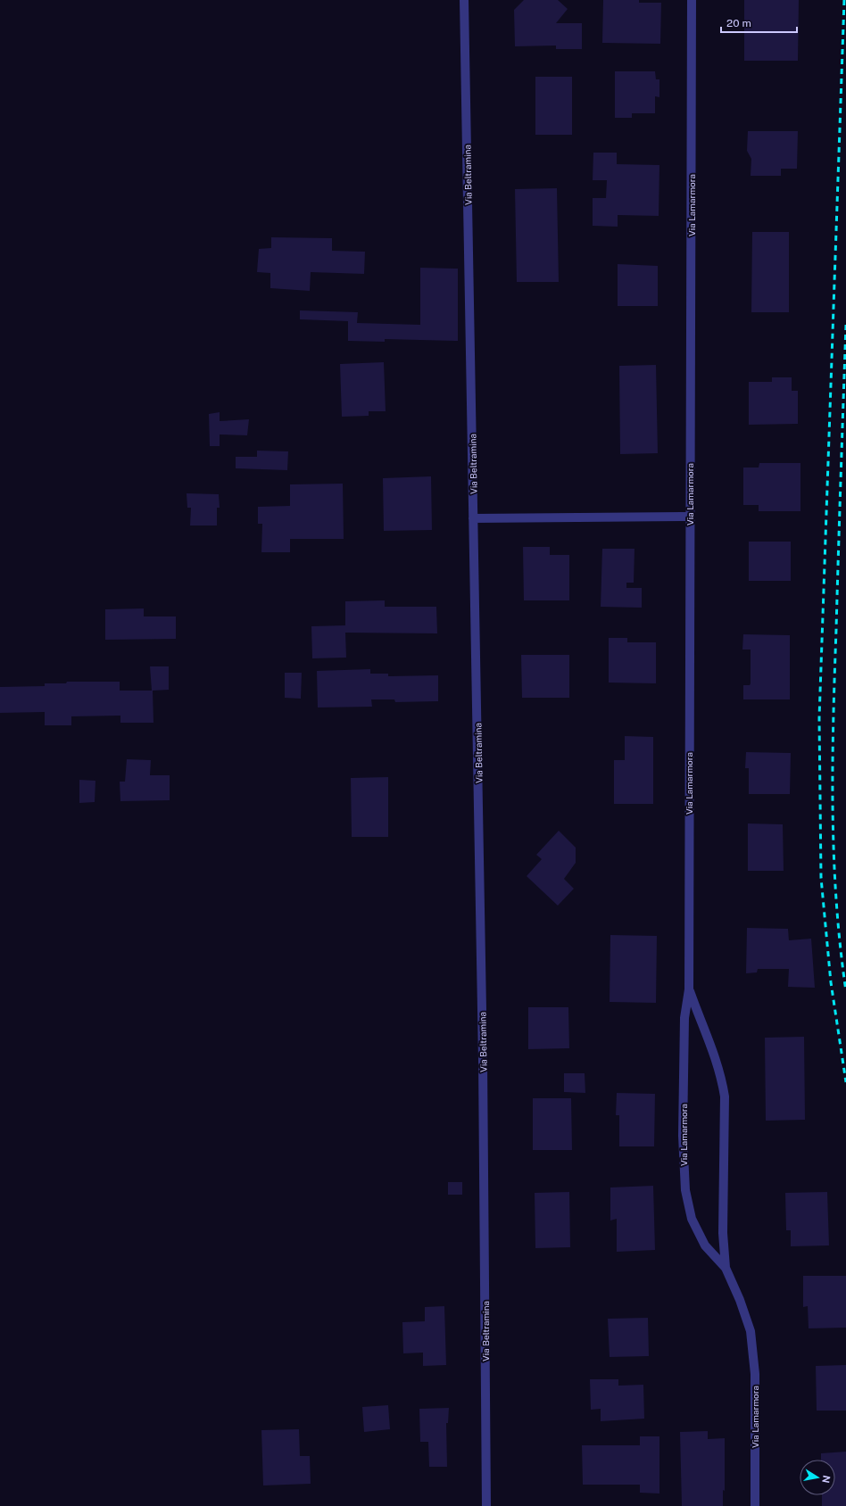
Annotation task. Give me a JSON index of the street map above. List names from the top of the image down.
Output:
{
  "streets": {
    "street": ["Via Beltramina", "Via Lamarmora"]
  },
  "scale_bar": "20 m",
  "north": "right"
}
